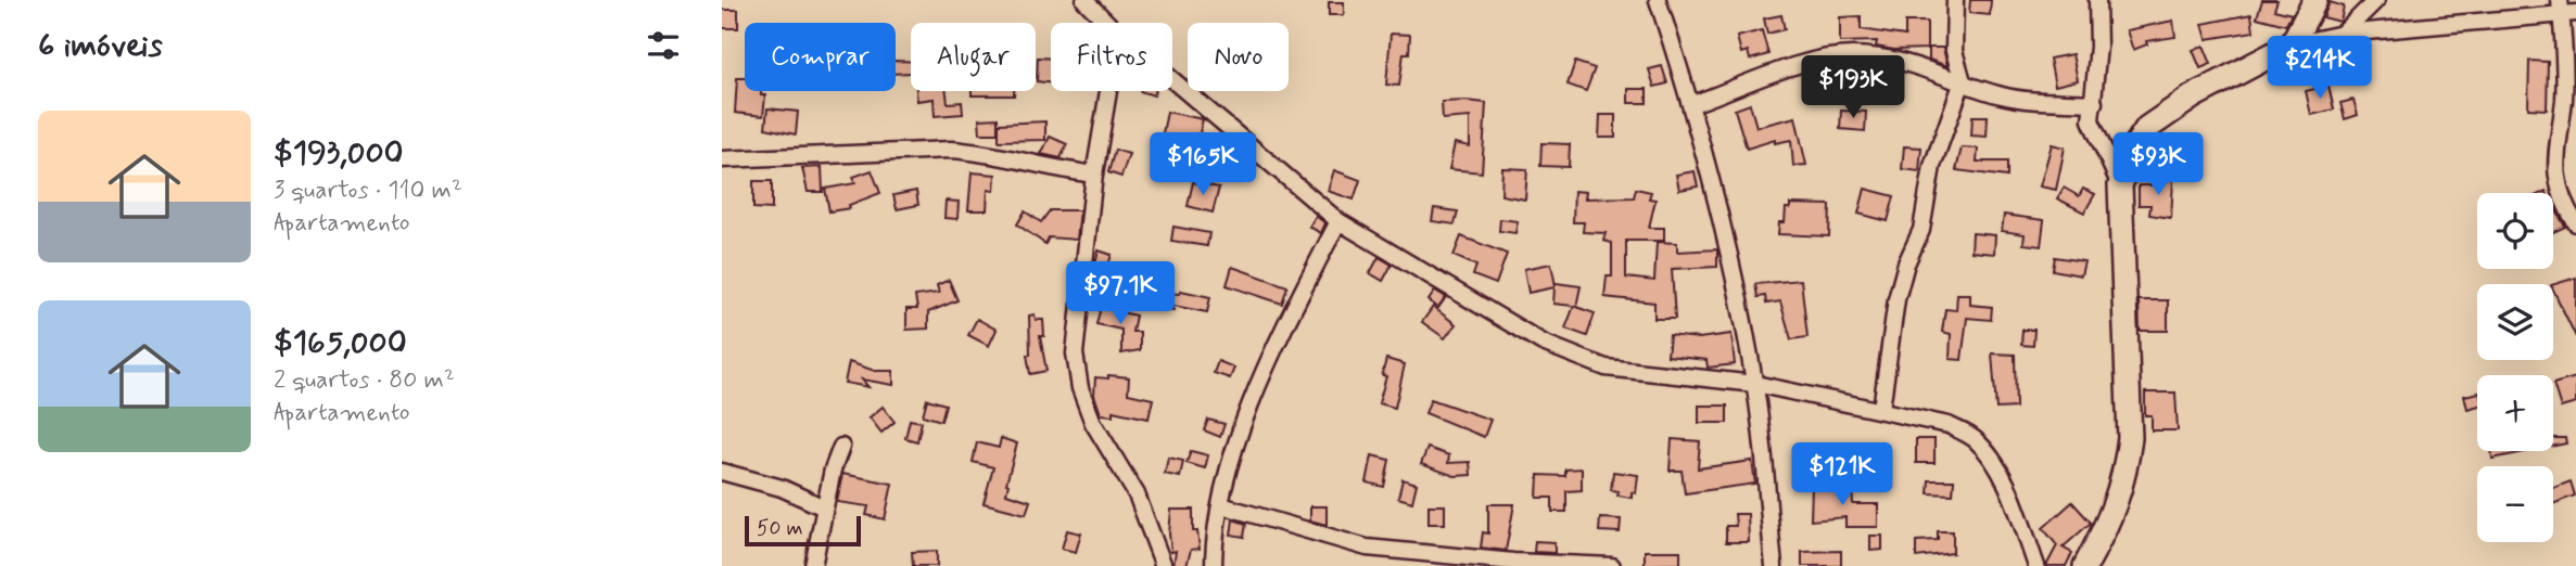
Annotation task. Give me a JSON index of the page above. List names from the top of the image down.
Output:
{
  "scale_bar": "50 m",
  "page": {
    "heading": "6 imóveis",
    "chip": [
      "Comprar",
      "Alugar",
      "Filtros",
      "Novo"
    ],
    "price": [
      "$214K",
      "$193K",
      "$165K",
      "$93K",
      "$97.1K",
      "$121K"
    ],
    "list": [
      {
        "name": "$193,000",
        "note": "3 quartos · 110 m² · Apartamento"
      },
      {
        "name": "$165,000",
        "note": "2 quartos · 80 m² · Apartamento"
      }
    ],
    "map_buttons": ["+", "−"],
    "scale": "50 m"
  }
}
